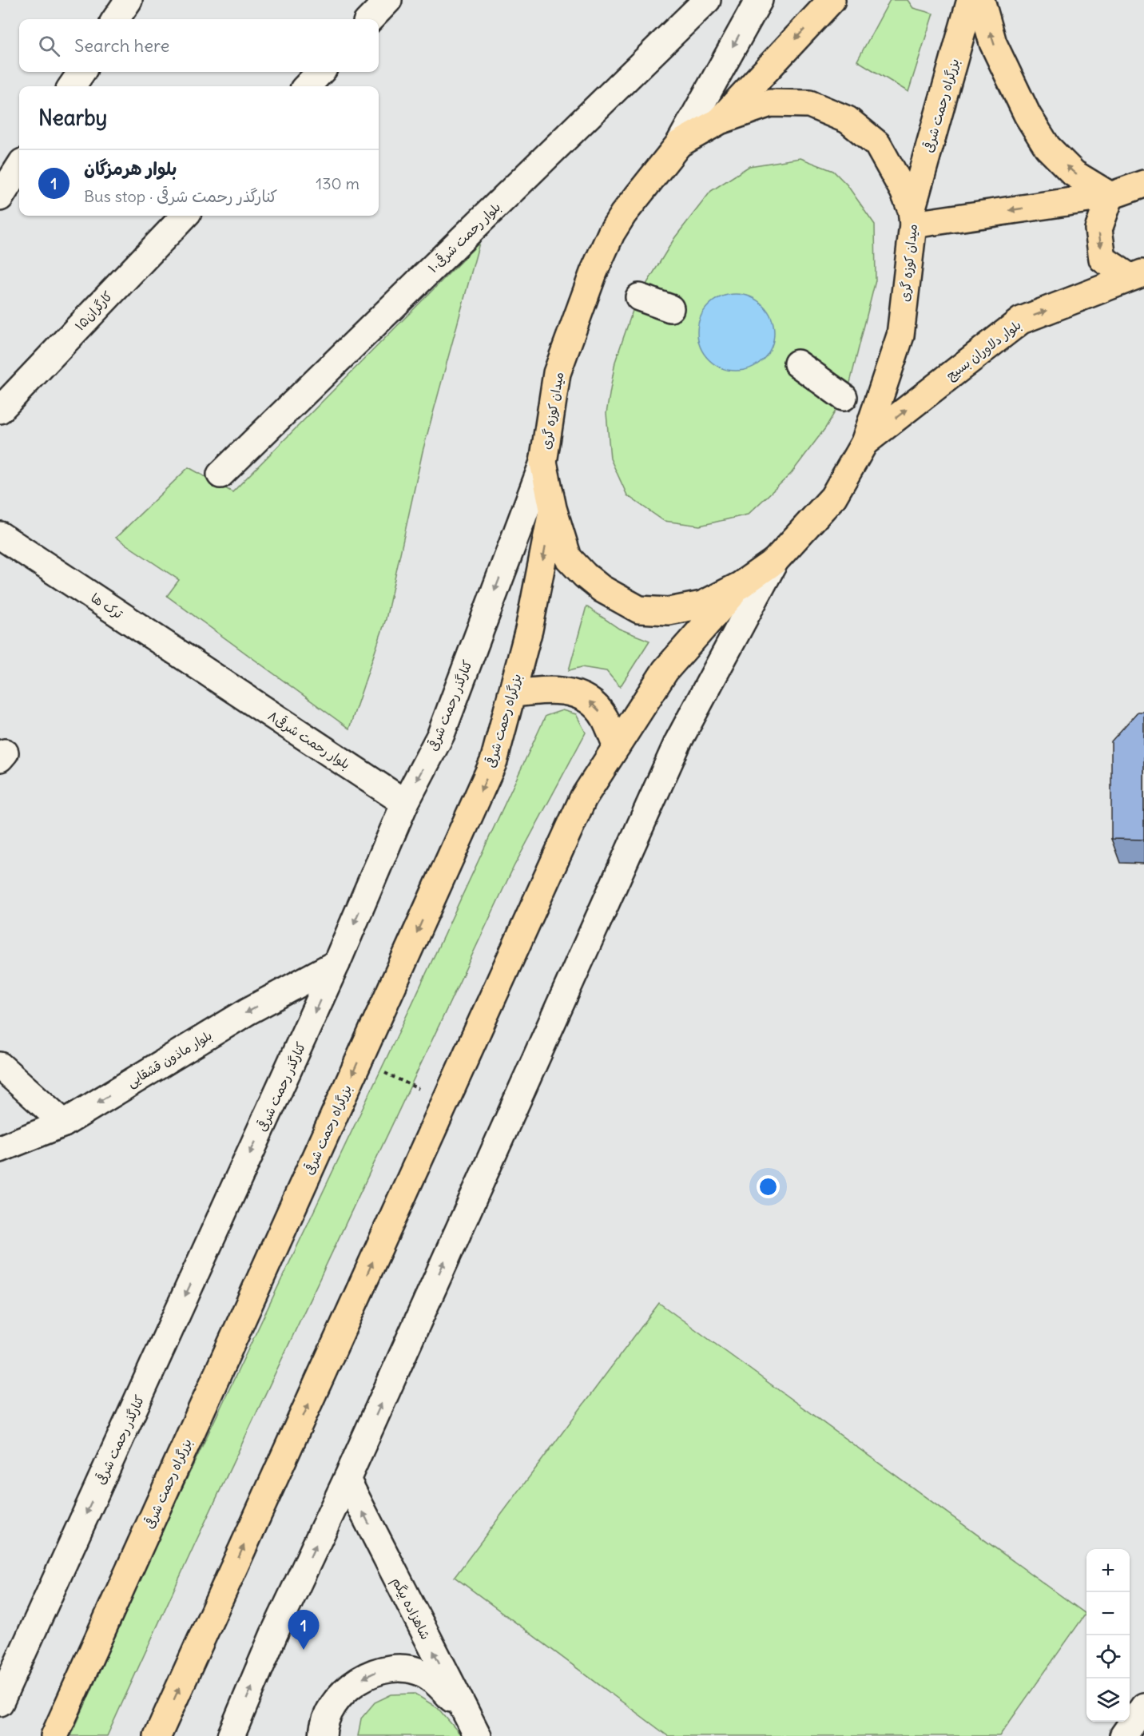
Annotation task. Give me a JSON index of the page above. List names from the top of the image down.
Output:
{
  "streets": {
    "main road": [
      "بزرگراه رحمت شرقی",
      "۱۰بلوار رحمت شرقی",
      "میدان کوزه گری",
      "۱۵کارگران",
      "بلوار دلاوران بسیج",
      "ترک ها",
      "کنارگذر رحمت شرقی",
      "بلوار رحمت شرقی۸",
      "بلوار ماذون قشقایی",
      "شاهزاده بیگم"
    ]
  },
  "crossings": [
    ["بزرگراه رحمت شرقی", "میدان کوزه گری"],
    ["میدان کوزه گری", "بلوار دلاوران بسیج"],
    ["میدان کوزه گری", "کنارگذر رحمت شرقی"],
    ["ترک ها", "بلوار رحمت شرقی۸"],
    ["کنارگذر رحمت شرقی", "بلوار رحمت شرقی۸"],
    ["کنارگذر رحمت شرقی", "بلوار ماذون قشقایی"]
  ],
  "one_way": ["بلوار ماذون قشقایی", "شاهزاده بیگم"],
  "page": {
    "search": "Search here",
    "heading": "Nearby",
    "list": [
      {
        "mark": "1",
        "name": "بلوار هرمزگان",
        "note": "Bus stop · کنارگذر رحمت شرقی",
        "value": "130 m"
      }
    ],
    "map_buttons": ["+", "−"],
    "pins": "1"
  }
}
